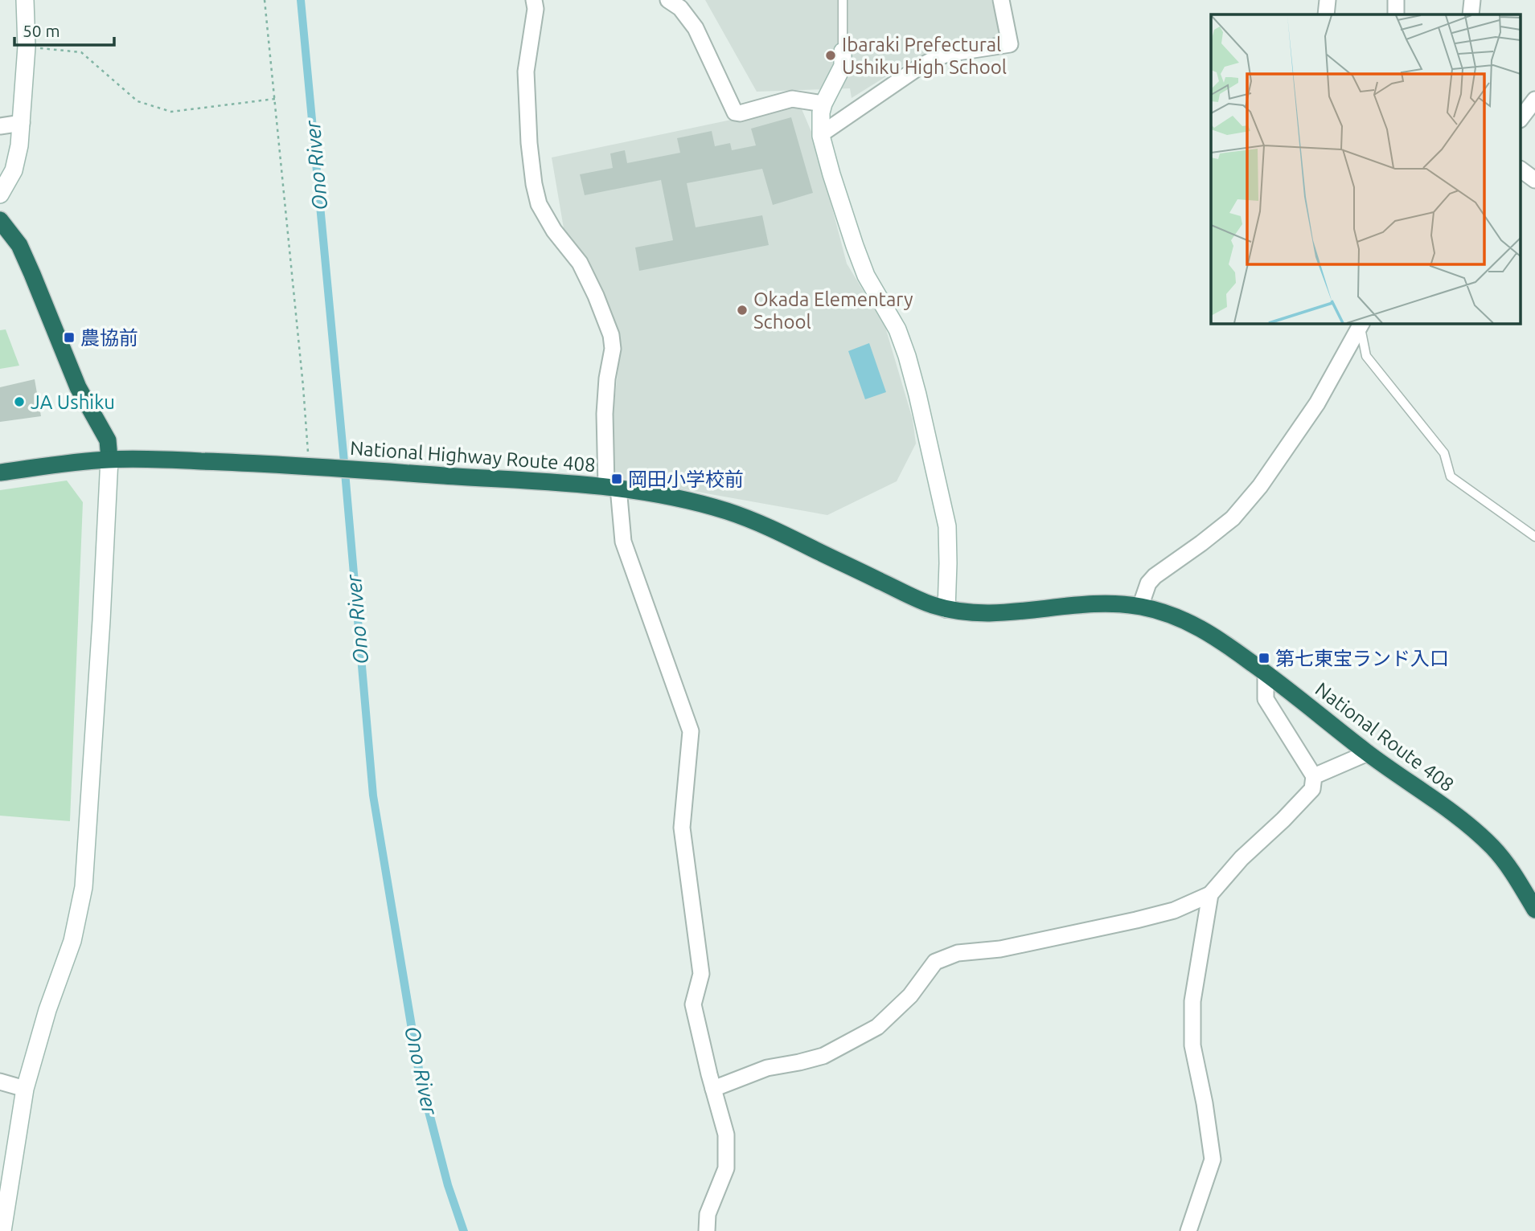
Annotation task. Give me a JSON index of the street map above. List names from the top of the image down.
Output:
{
  "streets": {
    "highway": ["National Highway Route 408", "National Route 408"]
  },
  "crossings": [
    ["National Highway Route 408", "National Route 408"]
  ],
  "water": ["Ono River"],
  "places": {
    "other": ["Ibaraki Prefectural Ushiku High School", "Okada Elementary School", "JA Ushiku"],
    "transit": ["農協前", "岡田小学校前", "第七東宝ランド入口"]
  },
  "scale_bar": "50 m"
}
